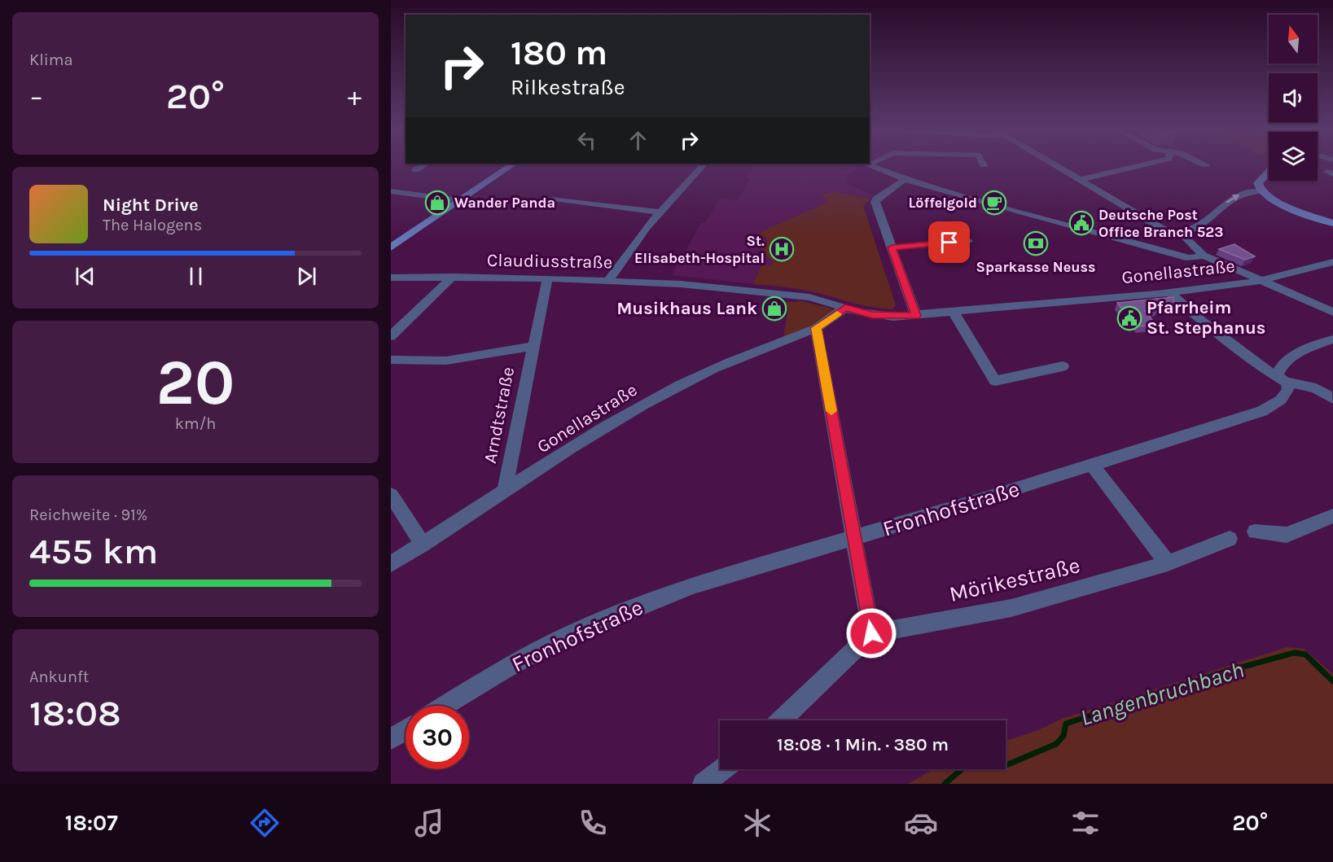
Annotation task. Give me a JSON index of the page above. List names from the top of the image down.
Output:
{
  "streets": {
    "street": [
      "Claudiusstraße",
      "Gonellastraße",
      "Arndtstraße",
      "Fronhofstraße",
      "Mörikestraße"
    ]
  },
  "crossings": [
    ["Claudiusstraße", "Gonellastraße"],
    ["Claudiusstraße", "Arndtstraße"],
    ["Gonellastraße", "Arndtstraße"]
  ],
  "water": ["Langenbruchbach"],
  "places": {
    "shop": ["Wander Panda", "Musikhaus Lank"],
    "cafe": ["Löffelgold"],
    "public building": ["Deutsche Post Office Branch 523", "Pfarrheim St. Stephanus"],
    "bank": ["Sparkasse Neuss"],
    "hospital": ["St. Elisabeth-Hospital"]
  },
  "north": "top",
  "page": {
    "tile": [
      "Klima",
      ["20", "km/h"],
      ["Reichweite · 91%", "455 km"],
      ["Ankunft", "18:08"]
    ],
    "turn": ["180 m", "Rilkestraße"],
    "heat": ["−", "20°", "+"],
    "song": ["Night Drive", "The Halogens"],
    "limit": "30",
    "trip": "18:08 · 1 Min. · 380 m",
    "tabs": ["18:07", "20°"]
  }
}
